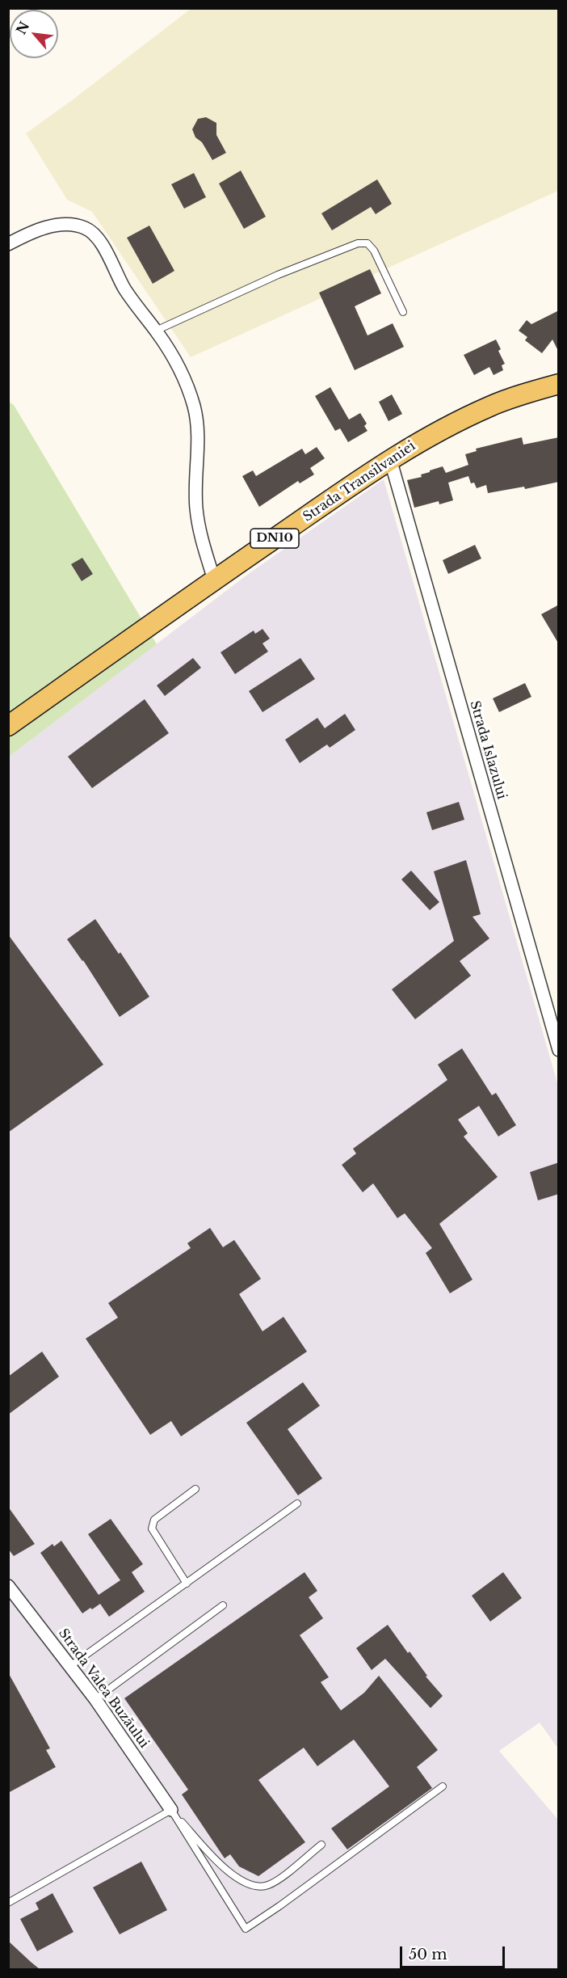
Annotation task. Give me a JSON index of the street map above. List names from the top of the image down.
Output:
{
  "streets": {
    "main road": ["Strada Transilvaniei", "DN10"],
    "street": ["Strada Islazului", "Strada Valea Buzăului"]
  },
  "crossings": [
    ["Strada Transilvaniei", "Strada Islazului"]
  ],
  "scale_bar": "50 m",
  "north": "top left"
}
